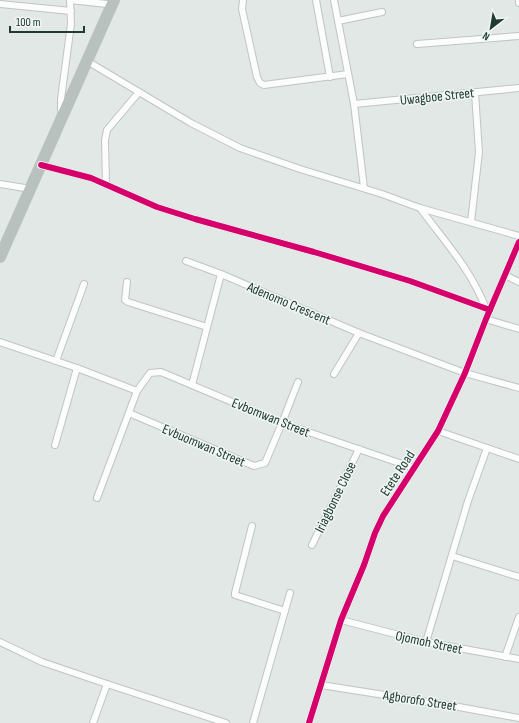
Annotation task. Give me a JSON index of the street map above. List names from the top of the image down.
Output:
{
  "streets": {
    "street": [
      "Uwagboe Street",
      "Adenomo Crescent",
      "Evbomwan Street",
      "Evbuomwan Street",
      "Etete Road",
      "Iriagbonse Close",
      "Ojomoh Street",
      "Agborofo Street"
    ]
  },
  "crossings": [
    ["Adenomo Crescent", "Etete Road"],
    ["Evbomwan Street", "Evbuomwan Street"],
    ["Evbomwan Street", "Etete Road"],
    ["Evbomwan Street", "Iriagbonse Close"],
    ["Etete Road", "Ojomoh Street"],
    ["Etete Road", "Agborofo Street"]
  ],
  "scale_bar": "100 m",
  "north": "bottom left"
}
